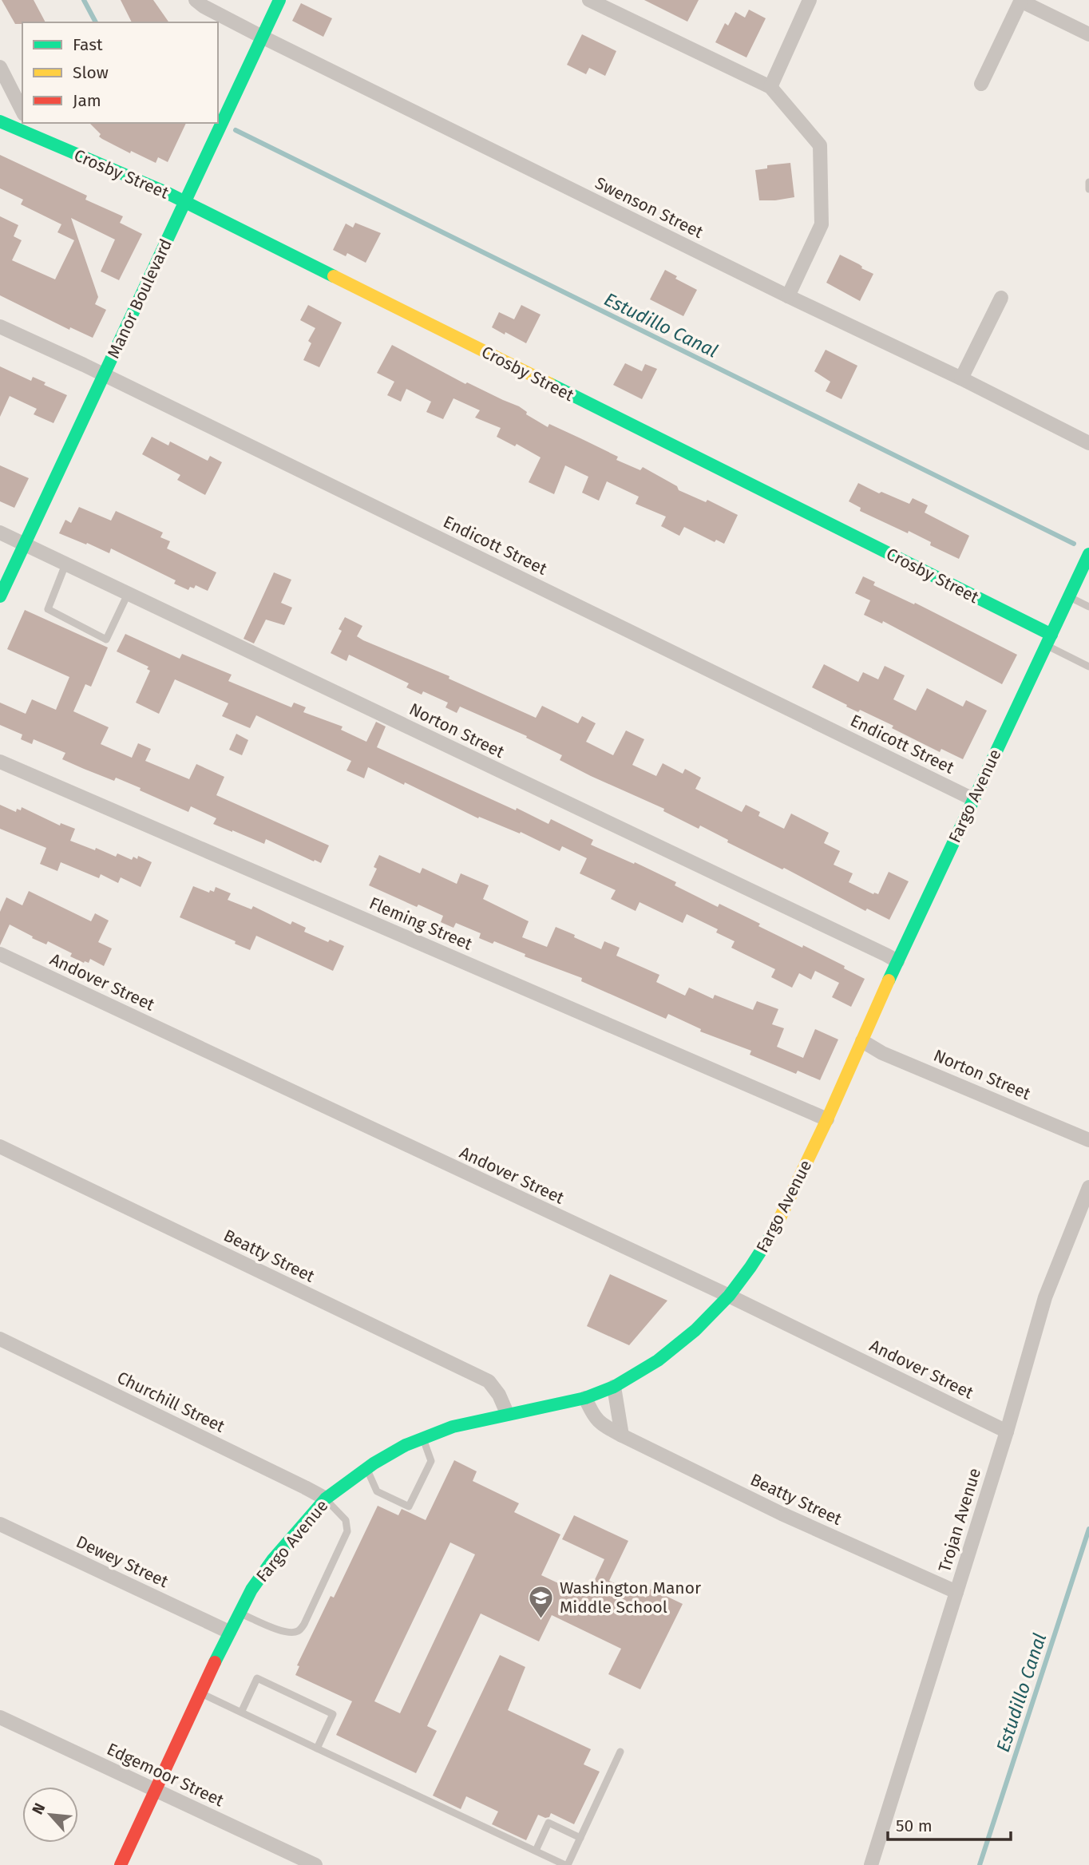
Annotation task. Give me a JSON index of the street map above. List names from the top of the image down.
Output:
{
  "streets": {
    "street": [
      "Crosby Street",
      "Swenson Street",
      "Manor Boulevard",
      "Endicott Street",
      "Norton Street",
      "Fargo Avenue",
      "Fleming Street",
      "Andover Street",
      "Beatty Street",
      "Churchill Street",
      "Trojan Avenue",
      "Dewey Street",
      "Edgemoor Street"
    ]
  },
  "crossings": [
    ["Crosby Street", "Manor Boulevard"],
    ["Crosby Street", "Fargo Avenue"],
    ["Swenson Street", "Manor Boulevard"],
    ["Manor Boulevard", "Endicott Street"],
    ["Manor Boulevard", "Norton Street"],
    ["Endicott Street", "Fargo Avenue"],
    ["Norton Street", "Fargo Avenue"],
    ["Fargo Avenue", "Fleming Street"],
    ["Fargo Avenue", "Andover Street"],
    ["Fargo Avenue", "Beatty Street"],
    ["Fargo Avenue", "Churchill Street"],
    ["Fargo Avenue", "Dewey Street"],
    ["Fargo Avenue", "Edgemoor Street"],
    ["Andover Street", "Trojan Avenue"],
    ["Beatty Street", "Trojan Avenue"]
  ],
  "water": ["Estudillo Canal"],
  "places": {
    "school or university": ["Washington Manor Middle School"]
  },
  "legend": ["Fast", "Slow", "Jam"],
  "scale_bar": "50 m",
  "north": "top left"
}
